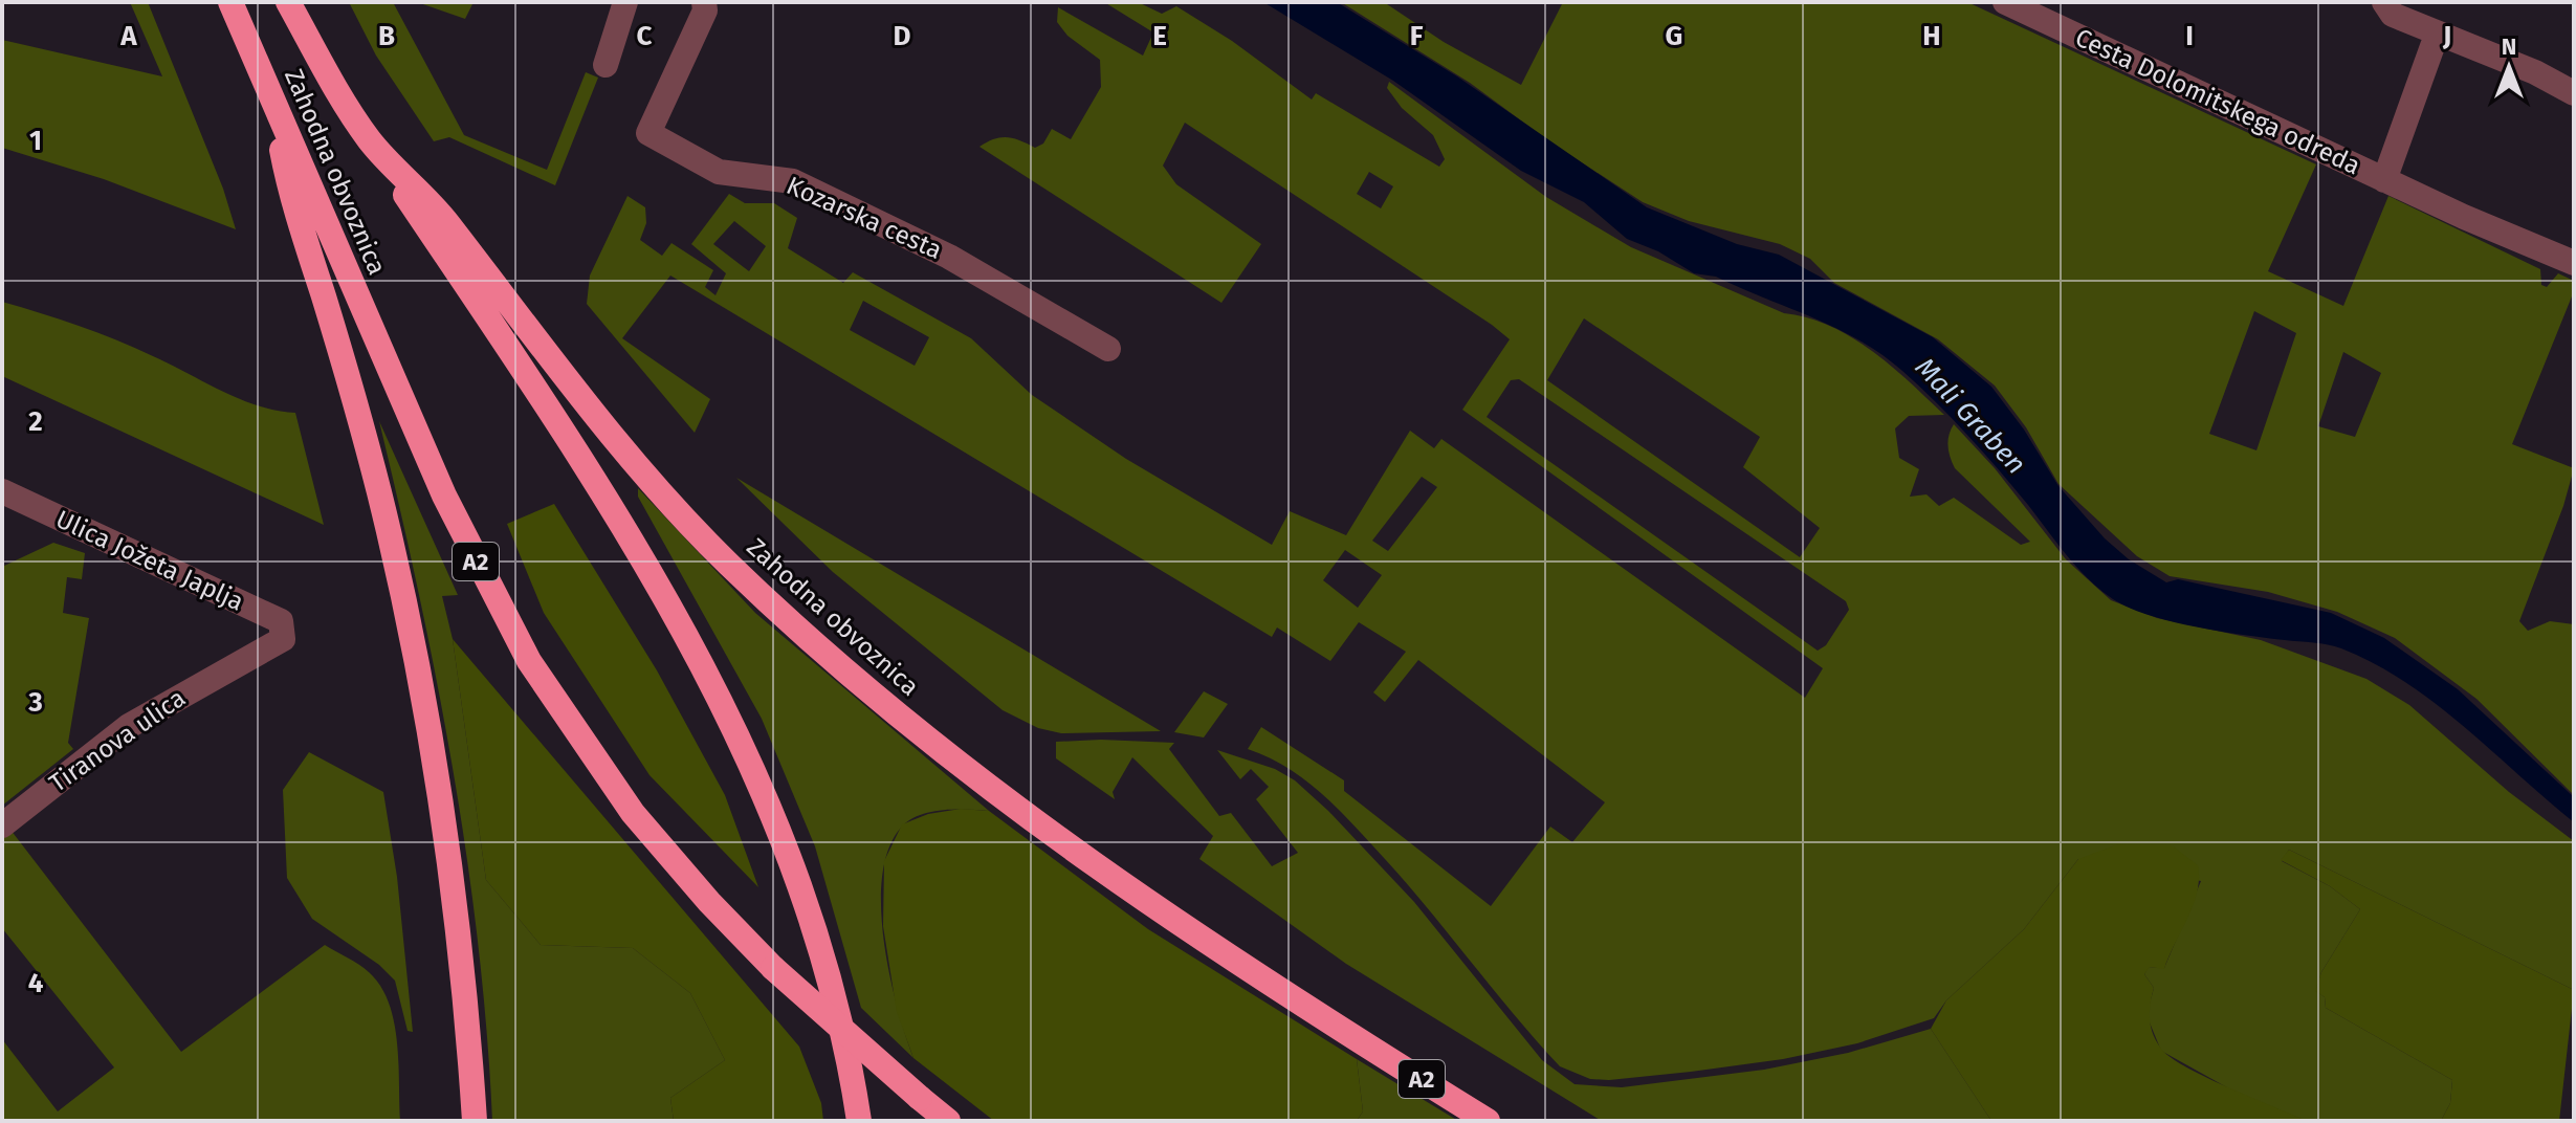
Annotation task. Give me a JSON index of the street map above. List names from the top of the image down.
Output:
{
  "streets": {
    "highway": ["Zahodna obvoznica", "A2"],
    "street": [
      "Cesta Dolomitskega odreda",
      "Kozarska cesta",
      "Ulica Jožeta Japlja",
      "Tiranova ulica"
    ]
  },
  "crossings": [
    ["Ulica Jožeta Japlja", "Tiranova ulica"]
  ],
  "water": ["Mali Graben"],
  "north": "top",
  "grid": {
    "columns": [
      "A",
      "B",
      "C",
      "D",
      "E",
      "F",
      "G",
      "H",
      "I",
      "J"
    ],
    "rows": [
      "1",
      "2",
      "3",
      "4"
    ]
  }
}
